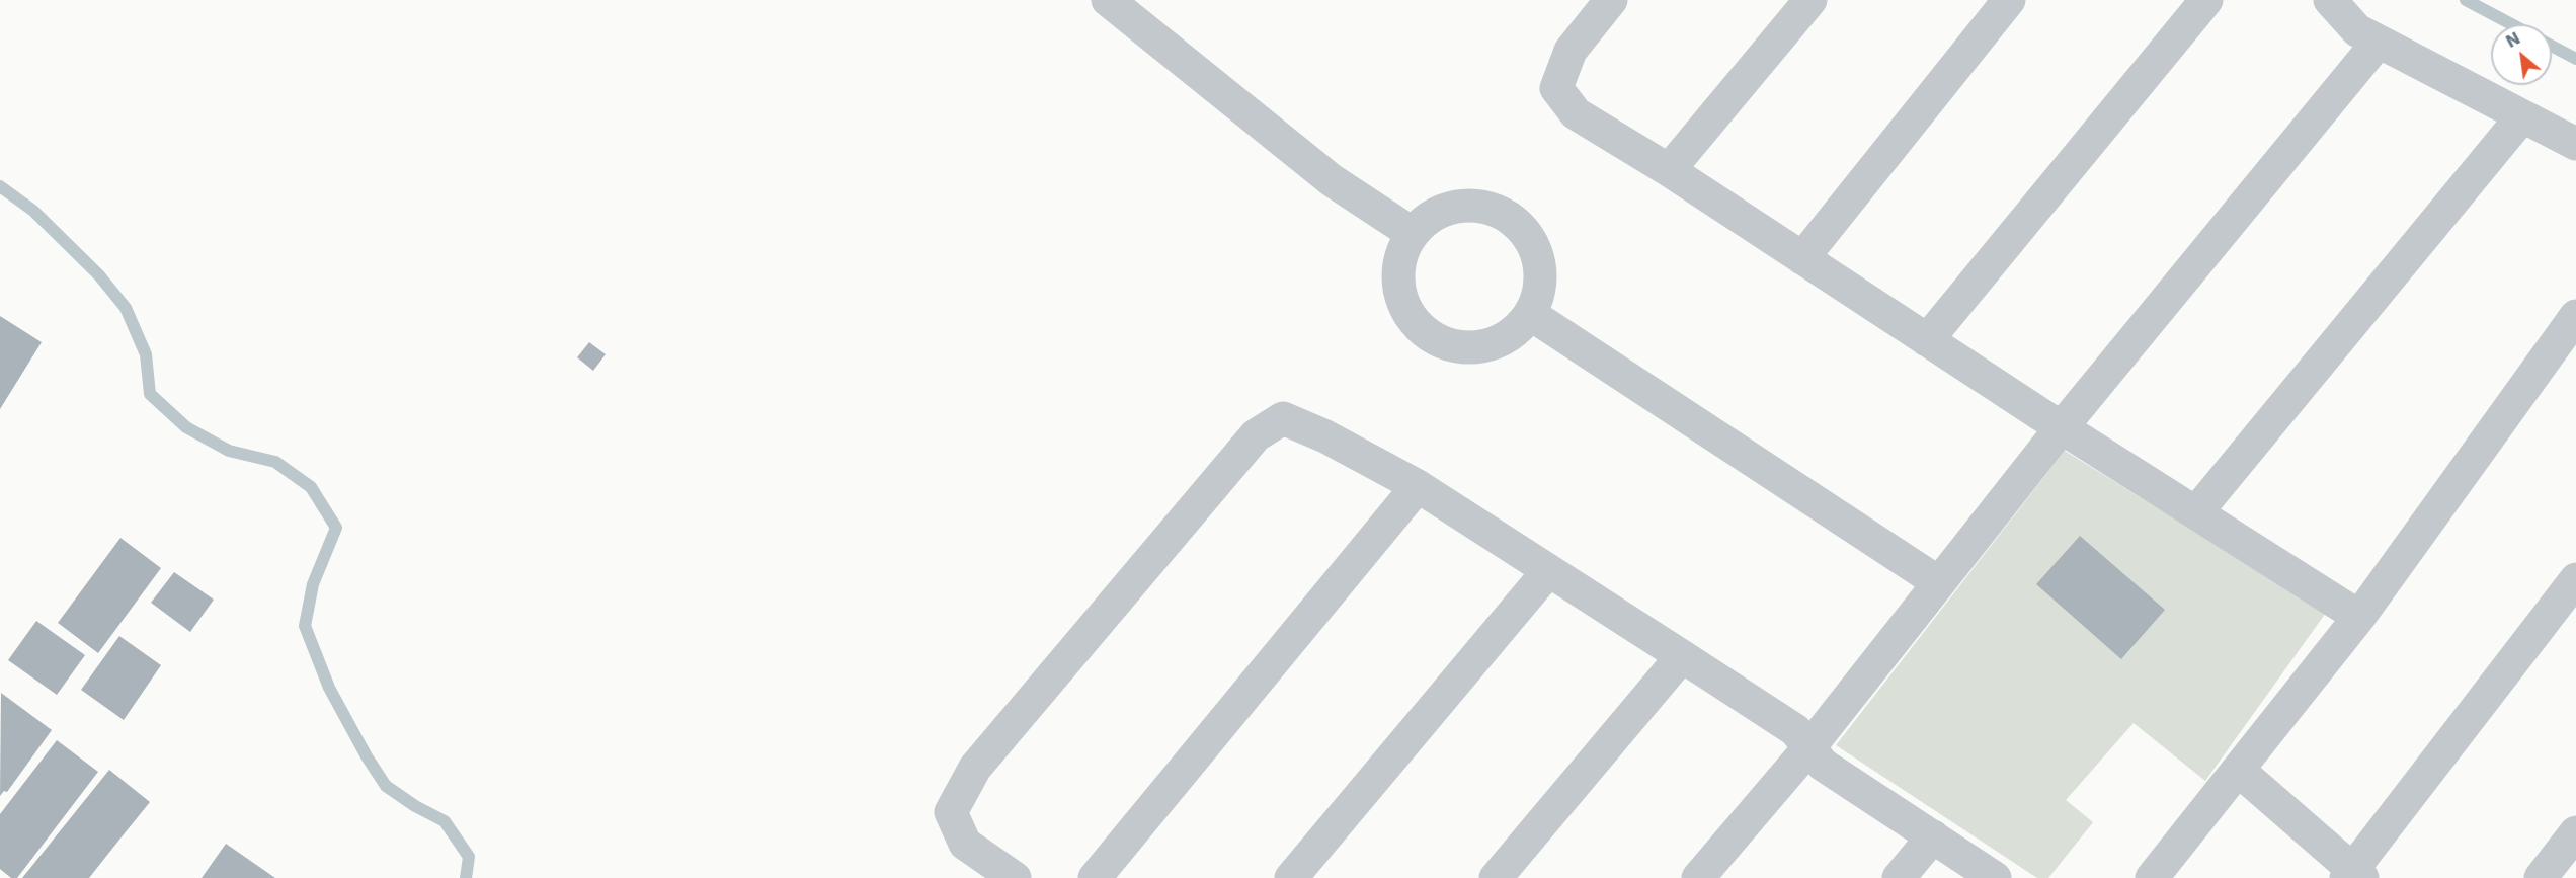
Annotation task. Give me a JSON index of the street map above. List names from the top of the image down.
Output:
{
  "north": "top left"
}
